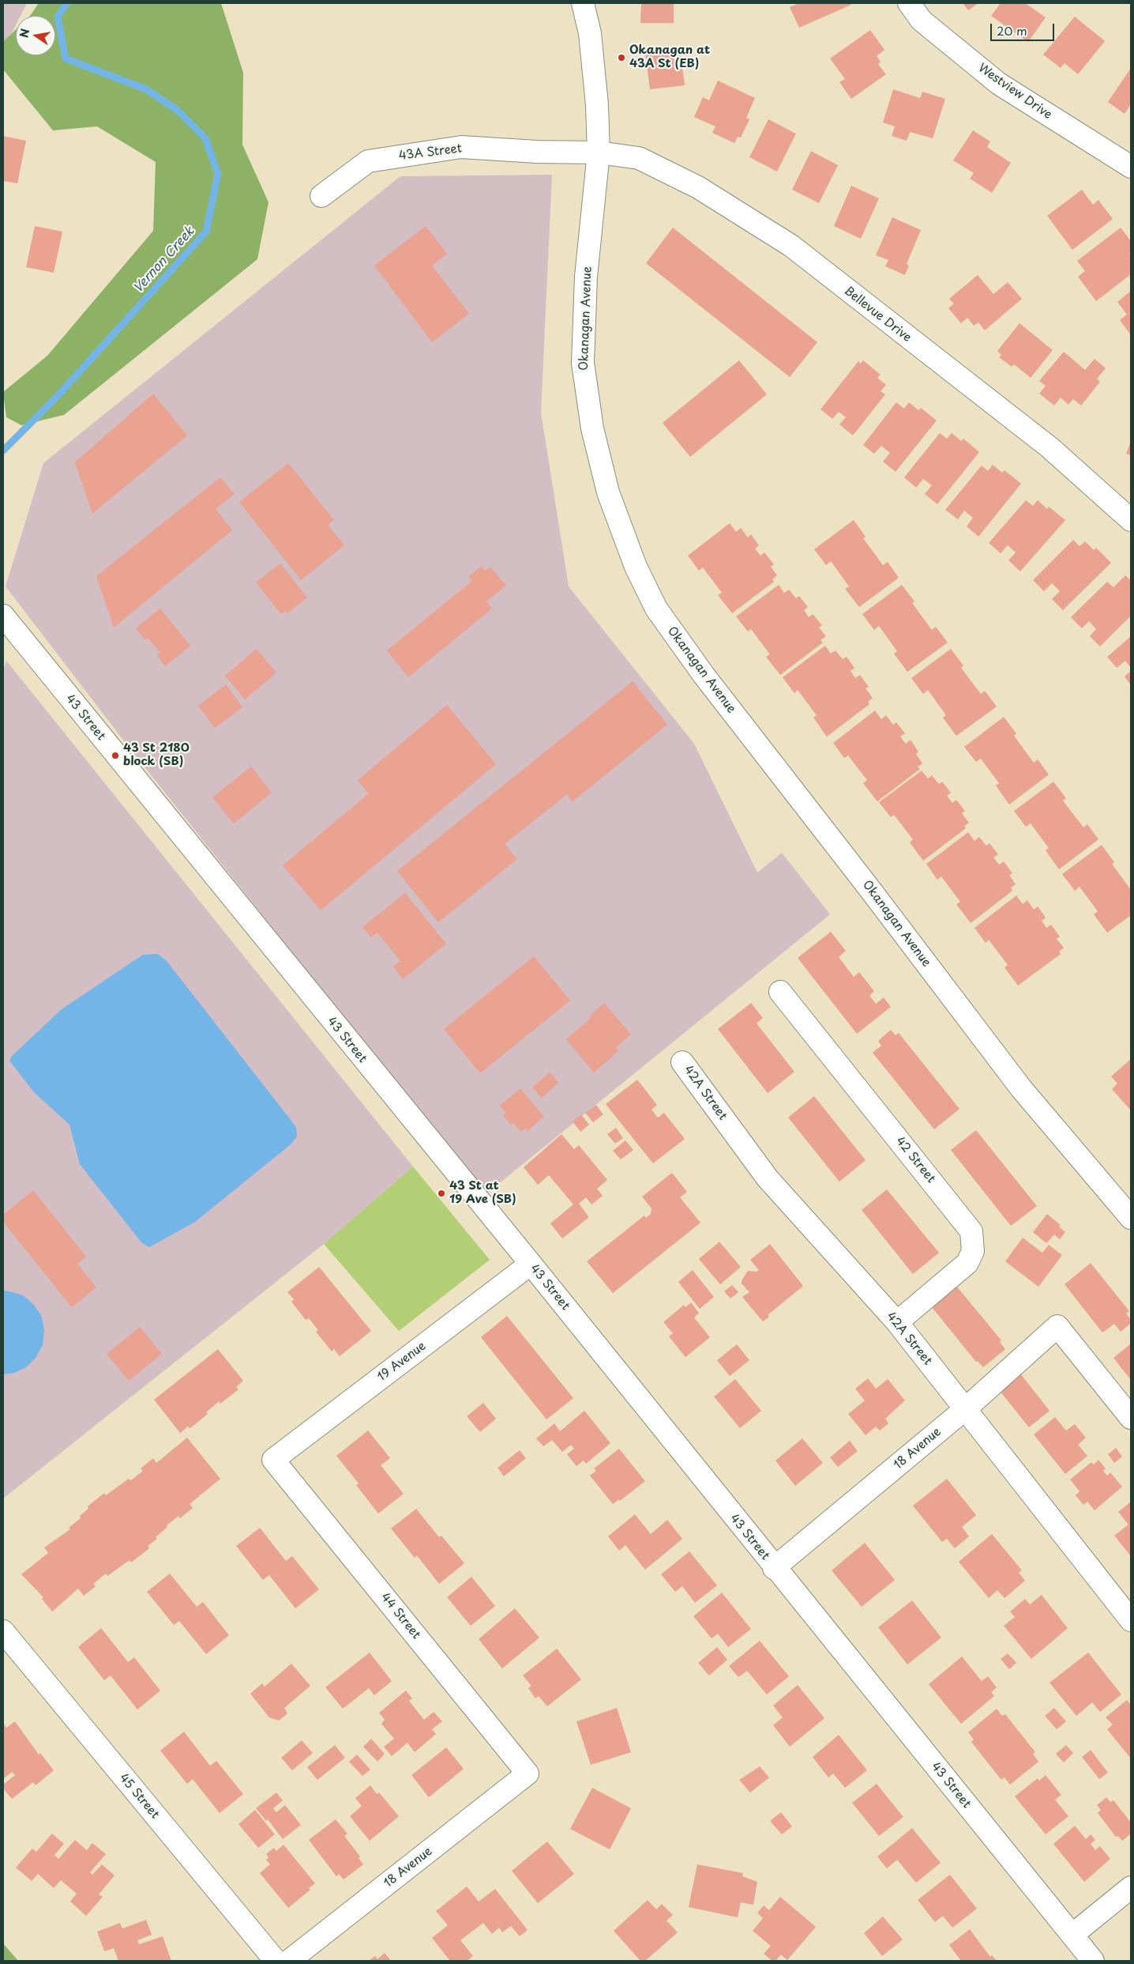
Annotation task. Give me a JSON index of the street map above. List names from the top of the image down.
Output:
{
  "streets": {
    "street": [
      "Westview Drive",
      "43A Street",
      "Bellevue Drive",
      "Okanagan Avenue",
      "43 Street",
      "42A Street",
      "42 Street",
      "19 Avenue",
      "18 Avenue",
      "44 Street",
      "45 Street"
    ]
  },
  "crossings": [
    ["43A Street", "Bellevue Drive"],
    ["43A Street", "Okanagan Avenue"],
    ["Bellevue Drive", "Okanagan Avenue"],
    ["43 Street", "19 Avenue"],
    ["43 Street", "18 Avenue"],
    ["42A Street", "42 Street"],
    ["42A Street", "18 Avenue"],
    ["19 Avenue", "44 Street"],
    ["18 Avenue", "44 Street"]
  ],
  "water": ["Vernon Creek"],
  "places": ["Okanagan at 43A St (EB)", "43 St 2180 block (SB)", "43 St at 19 Ave (SB)"],
  "scale_bar": "20 m",
  "north": "left"
}
